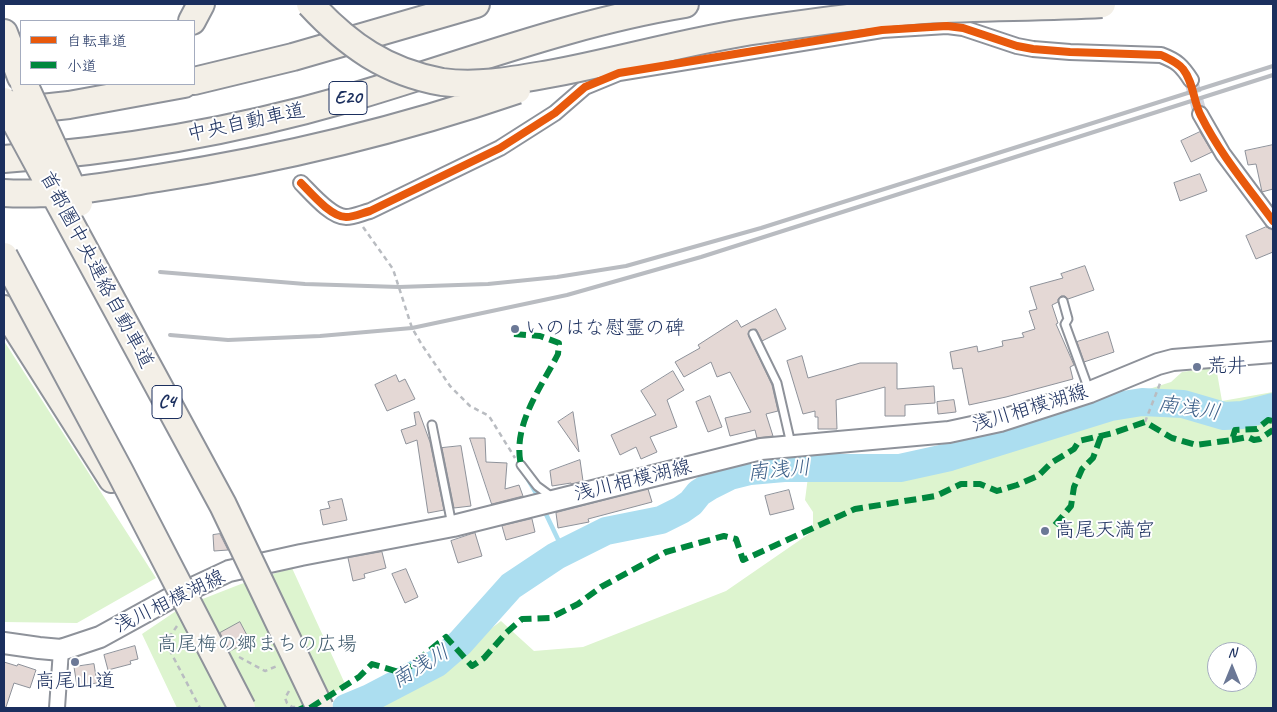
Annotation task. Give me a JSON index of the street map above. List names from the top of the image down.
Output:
{
  "streets": {
    "highway": [
      "E20",
      "中央自動車道",
      "首都圏中央連絡自動車道",
      "C4"
    ],
    "main road": ["浅川相模湖線"]
  },
  "water": ["南浅川"],
  "parks": ["高尾梅の郷まちの広場"],
  "places": [
    "いのはな慰霊の碑",
    "荒井",
    "高尾天満宮",
    "高尾山道"
  ],
  "legend": ["自転車道", "小道"],
  "north": "top"
}
